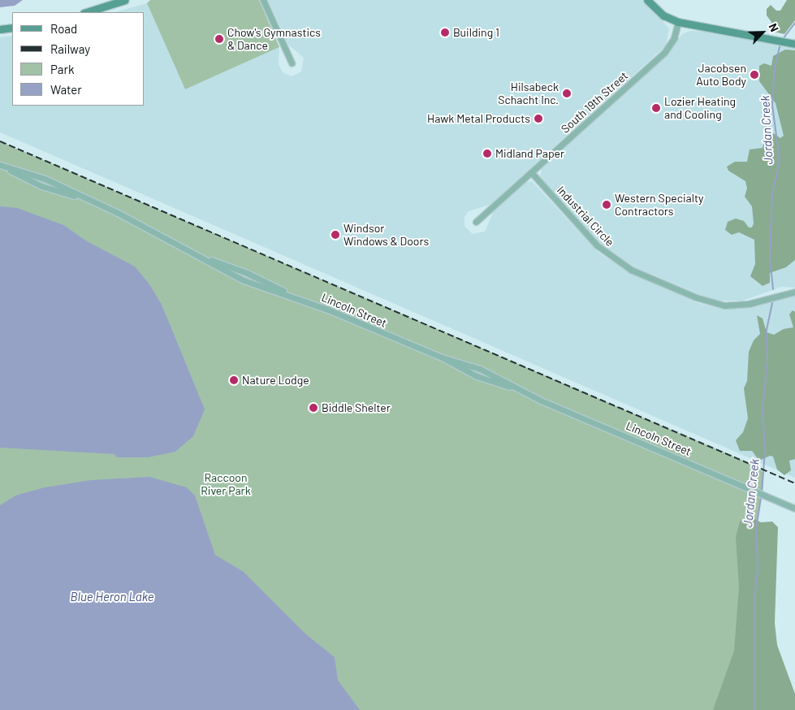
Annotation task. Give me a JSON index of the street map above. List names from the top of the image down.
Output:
{
  "streets": {
    "street": ["South 19th Street", "Industrial Circle", "Lincoln Street"]
  },
  "crossings": [
    ["South 19th Street", "Industrial Circle"]
  ],
  "water": ["Jordan Creek", "Blue Heron Lake"],
  "parks": ["Raccoon River Park"],
  "places": [
    "Building 1",
    "Chow's Gymnastics & Dance",
    "Jacobsen Auto Body",
    "Hilsabeck Schacht Inc.",
    "Lozier Heating and Cooling",
    "Hawk Metal Products",
    "Midland Paper",
    "Western Specialty Contractors",
    "Windsor Windows & Doors",
    "Nature Lodge",
    "Biddle Shelter"
  ],
  "legend": [
    "Road",
    "Railway",
    "Park",
    "Water"
  ],
  "north": "top right"
}
